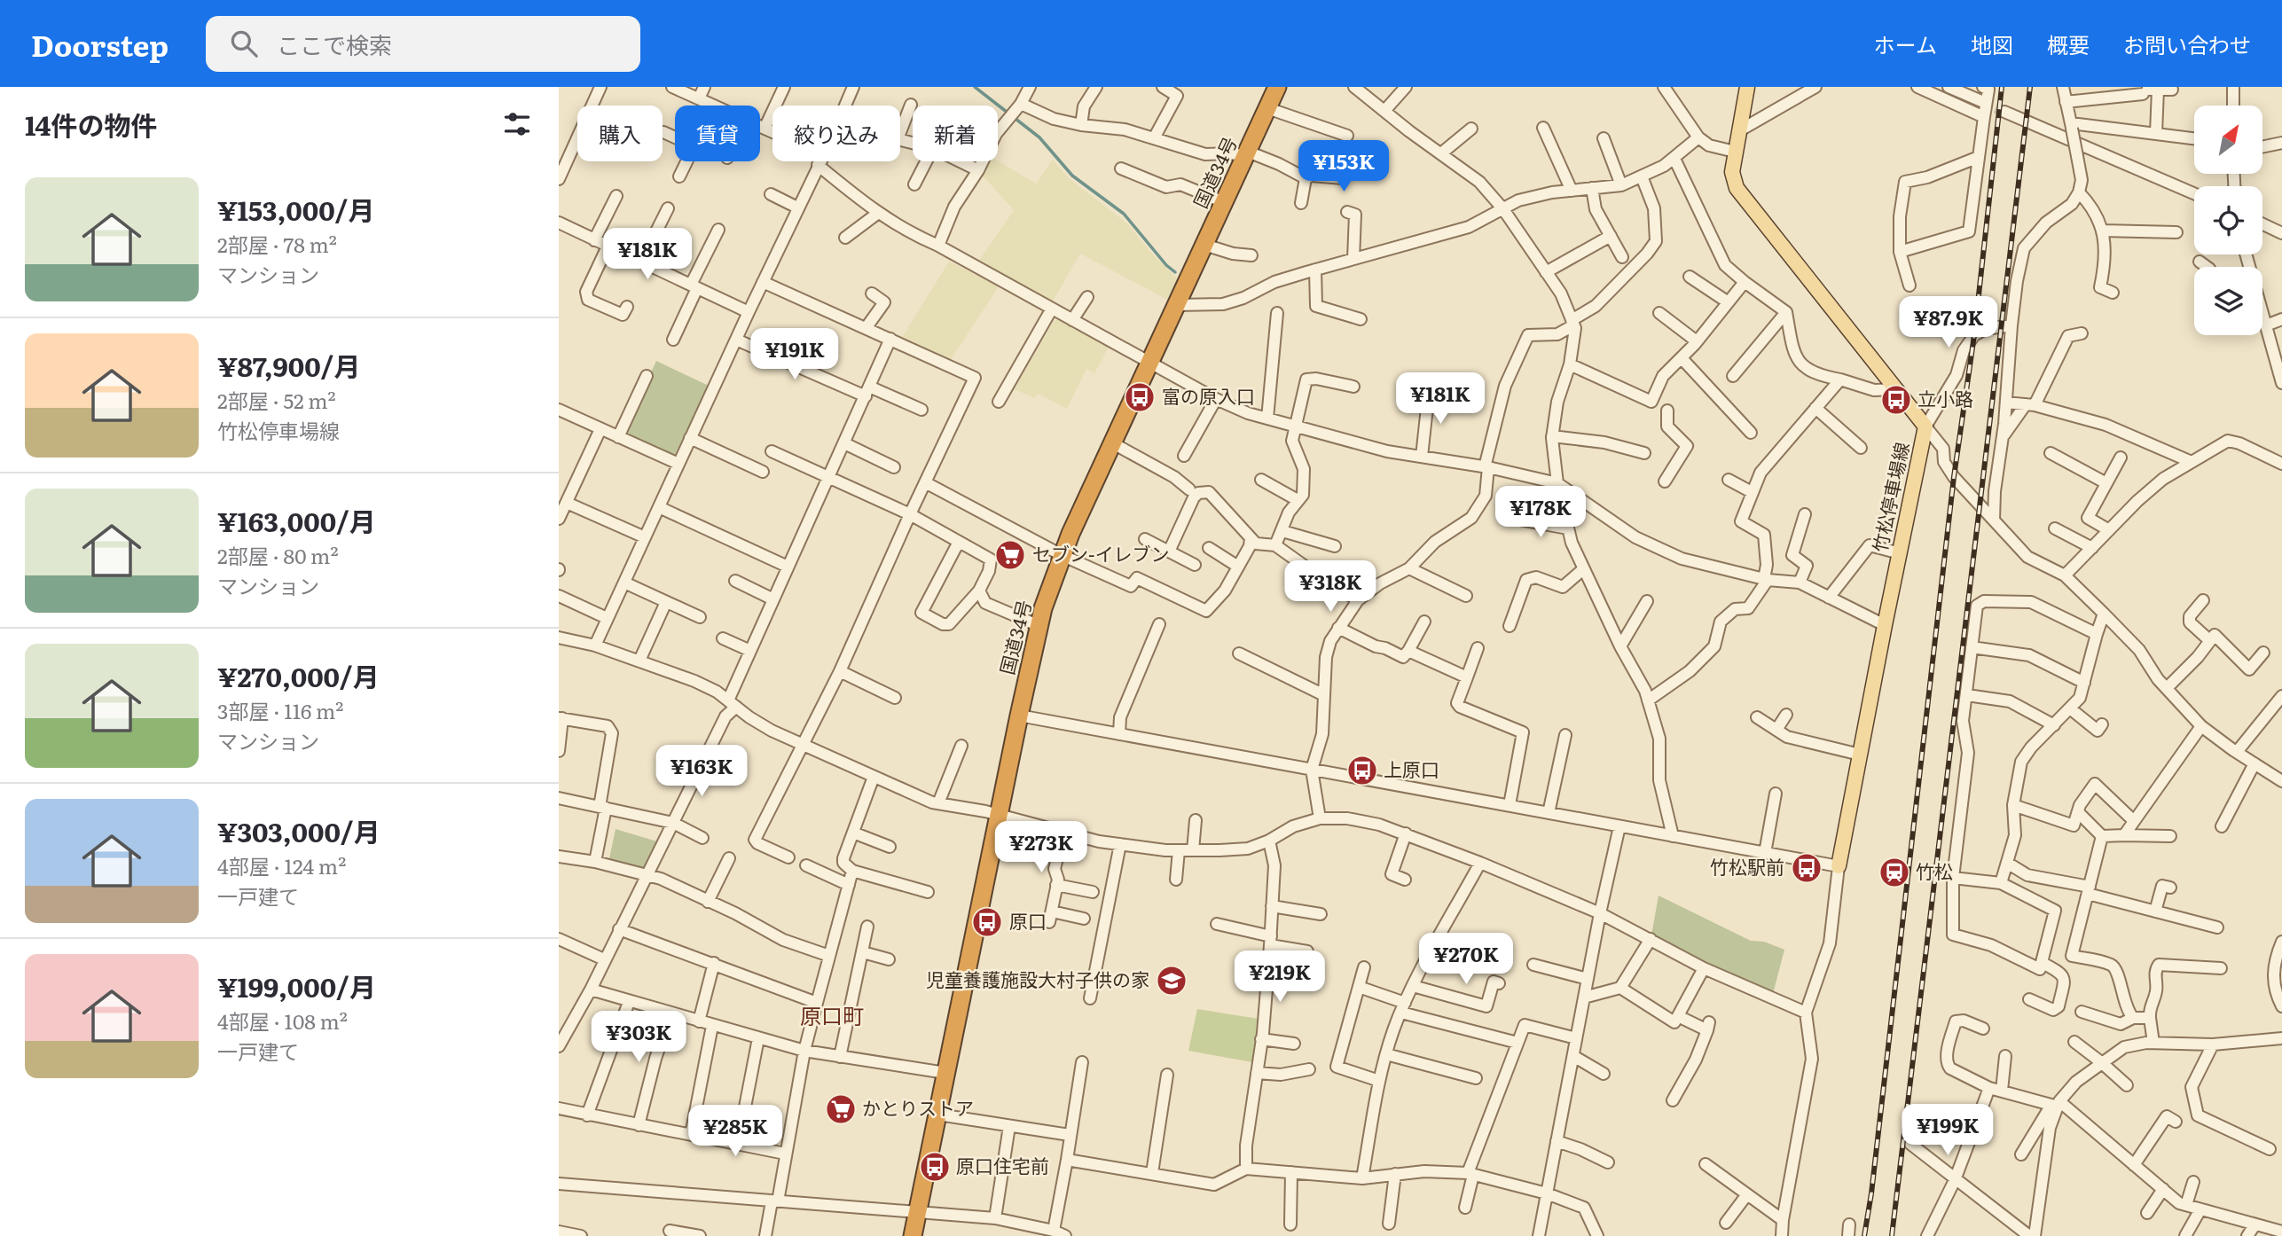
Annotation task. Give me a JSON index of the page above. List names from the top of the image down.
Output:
{
  "streets": {
    "highway": ["国道34号"],
    "main road": ["竹松停車場線"]
  },
  "districts": ["原口町"],
  "places": {
    "bus stop": [
      "富の原入口",
      "立小路",
      "上原口",
      "竹松駅前",
      "原口",
      "原口住宅前"
    ],
    "supermarket": ["セブン-イレブン", "かとりストア"],
    "station": ["竹松"],
    "school or university": ["児童養護施設大村子供の家"]
  },
  "north": "top right",
  "page": {
    "header": "Doorstep",
    "search": "ここで検索",
    "nav": [
      "ホーム",
      "地図",
      "概要",
      "お問い合わせ"
    ],
    "heading": "14件の物件",
    "chip": [
      "購入",
      "賃貸",
      "絞り込み",
      "新着"
    ],
    "price": [
      "¥153K",
      "¥181K",
      "¥87.9K",
      "¥191K",
      "¥181K",
      "¥178K",
      "¥318K",
      "¥163K",
      "¥273K",
      "¥270K",
      "¥219K",
      "¥303K",
      "¥199K",
      "¥285K"
    ],
    "list": [
      {
        "name": "¥153,000/月",
        "note": "2部屋 · 78 m² · マンション"
      },
      {
        "name": "¥87,900/月",
        "note": "2部屋 · 52 m² · 竹松停車場線"
      },
      {
        "name": "¥163,000/月",
        "note": "2部屋 · 80 m² · マンション"
      },
      {
        "name": "¥270,000/月",
        "note": "3部屋 · 116 m² · マンション"
      },
      {
        "name": "¥303,000/月",
        "note": "4部屋 · 124 m² · 一戸建て"
      },
      {
        "name": "¥199,000/月",
        "note": "4部屋 · 108 m² · 一戸建て"
      }
    ]
  }
}
